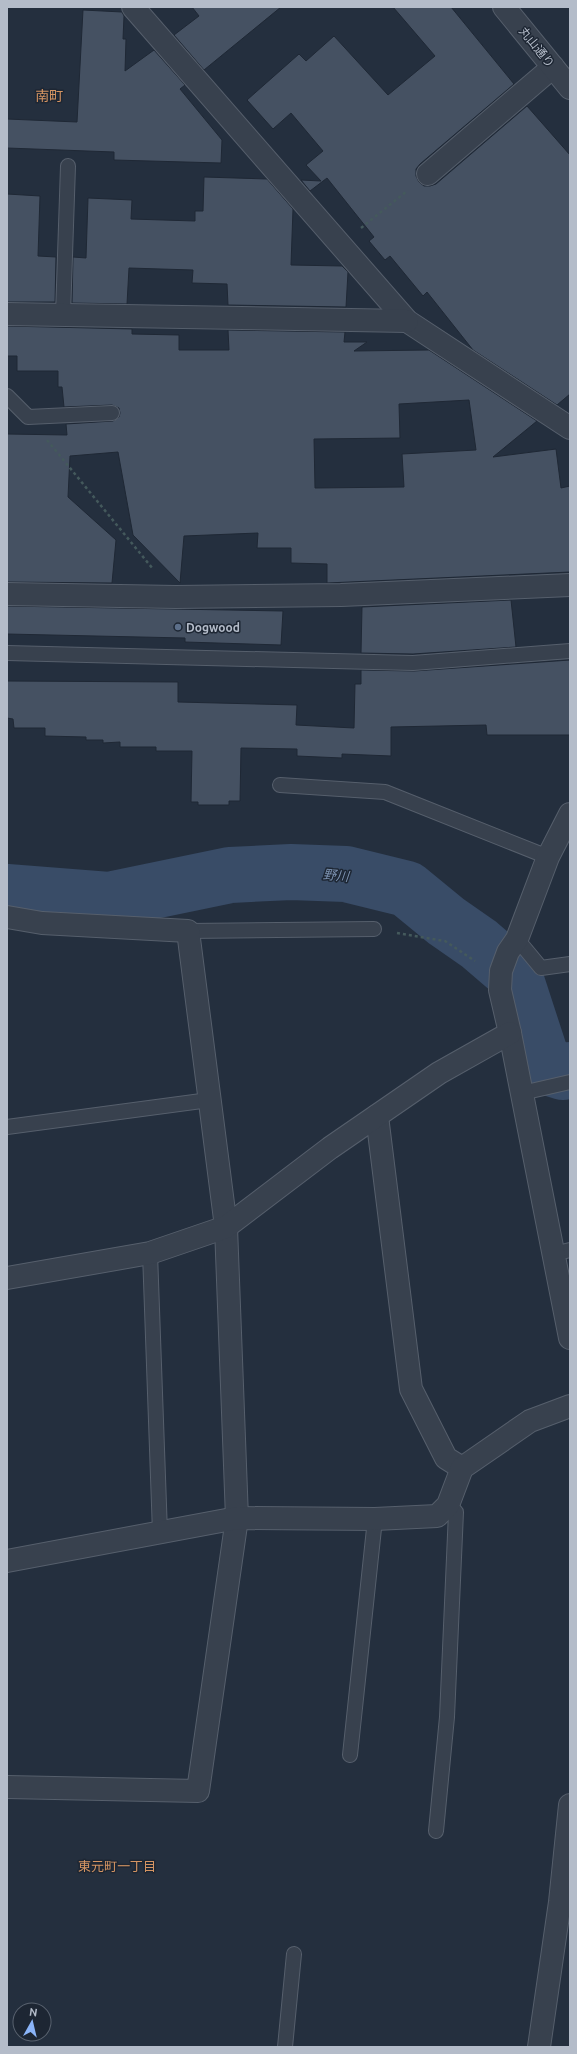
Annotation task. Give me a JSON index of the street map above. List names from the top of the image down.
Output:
{
  "streets": {
    "street": ["丸山通り"]
  },
  "districts": ["南町", "東元町一丁目"],
  "water": ["野川"],
  "places": ["Dogwood"],
  "north": "top"
}
